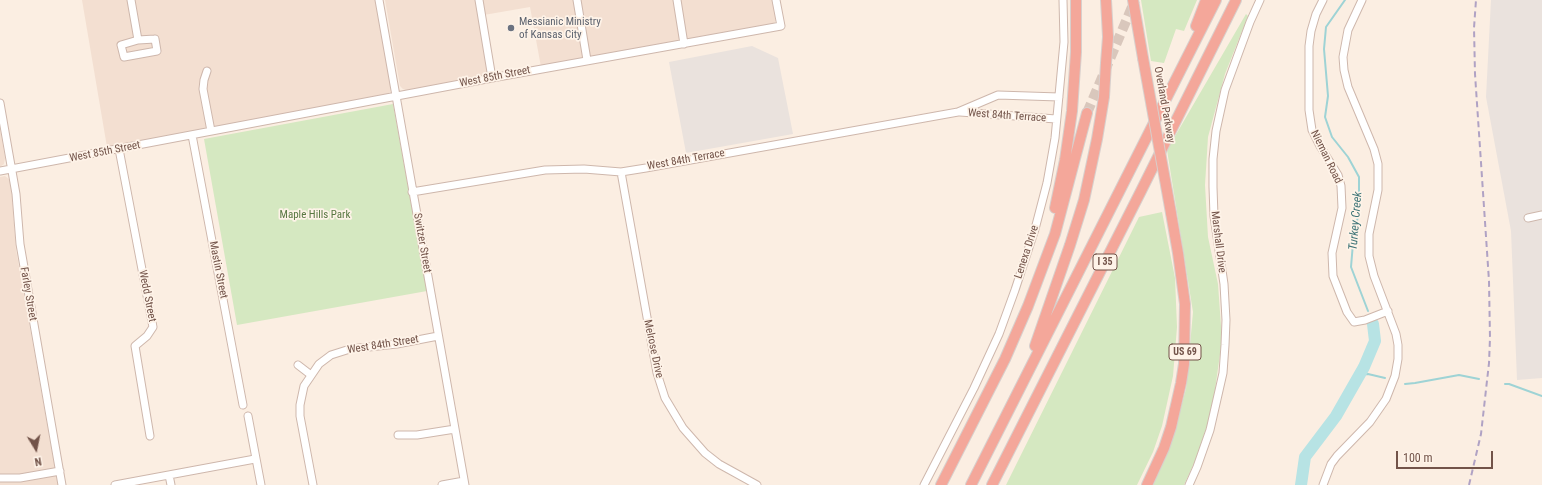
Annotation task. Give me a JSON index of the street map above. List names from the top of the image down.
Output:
{
  "streets": {
    "highway": ["Overland Parkway", "I 35", "US 69"],
    "street": [
      "West 85th Street",
      "West 84th Terrace",
      "Nieman Road",
      "Marshall Drive",
      "Switzer Street",
      "Lenexa Drive",
      "Mastin Street",
      "Farley Street",
      "Wedd Street",
      "West 84th Street",
      "Melrose Drive"
    ]
  },
  "crossings": [
    ["West 85th Street", "Switzer Street"],
    ["West 85th Street", "Mastin Street"],
    ["West 85th Street", "Farley Street"],
    ["West 85th Street", "Wedd Street"],
    ["West 84th Terrace", "Switzer Street"],
    ["West 84th Terrace", "Lenexa Drive"],
    ["West 84th Terrace", "Melrose Drive"],
    ["Switzer Street", "West 84th Street"]
  ],
  "water": ["Turkey Creek"],
  "parks": ["Maple Hills Park"],
  "places": ["Messianic Ministry of Kansas City"],
  "scale_bar": "100 m",
  "north": "bottom"
}
